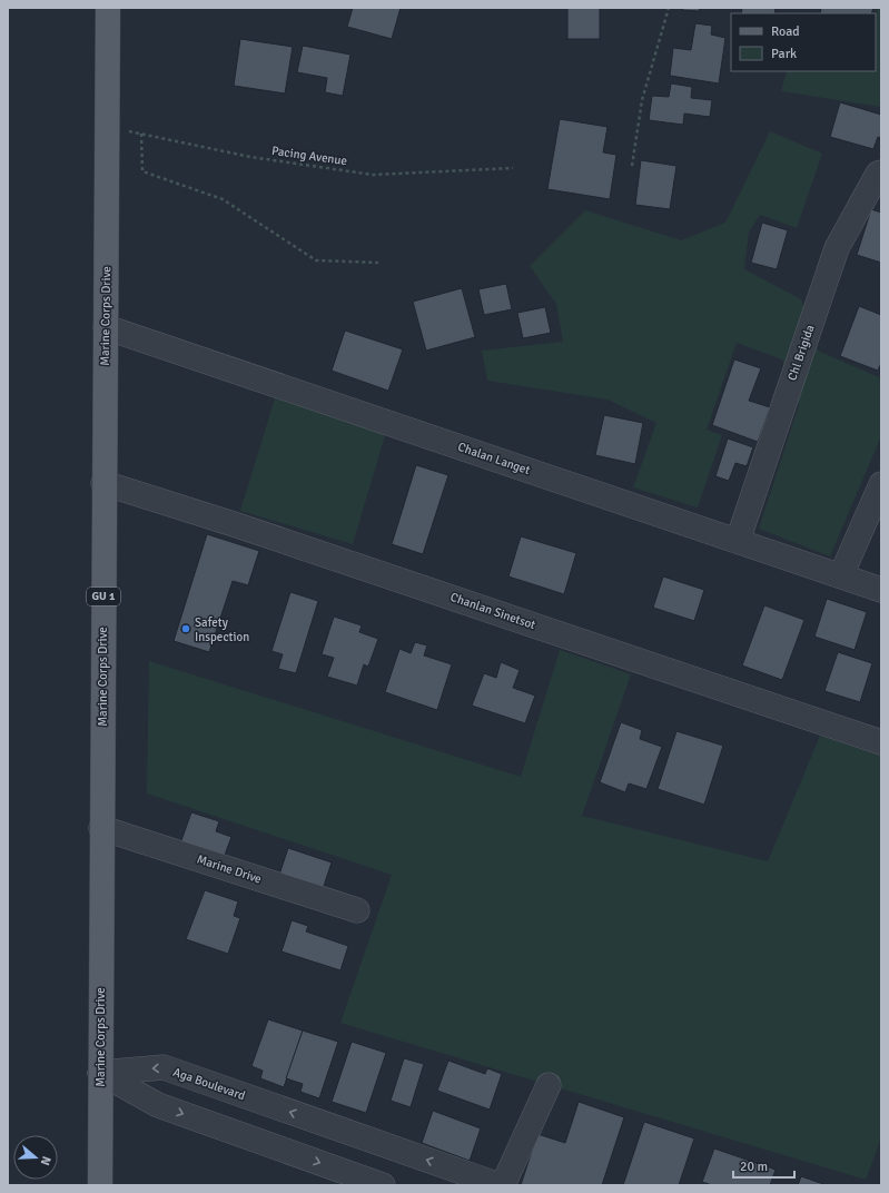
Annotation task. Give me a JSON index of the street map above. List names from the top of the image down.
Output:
{
  "streets": {
    "main road": ["Marine Corps Drive", "GU 1"],
    "street": [
      "Chl Brigida",
      "Chalan Langet",
      "Chanlan Sinetsot",
      "Marine Drive",
      "Aga Boulevard"
    ],
    "path": ["Pacing Avenue"]
  },
  "crossings": [
    ["Pacing Avenue", "Marine Corps Drive"],
    ["Marine Corps Drive", "Chalan Langet"],
    ["Marine Corps Drive", "Chanlan Sinetsot"],
    ["Marine Corps Drive", "Marine Drive"],
    ["Marine Corps Drive", "Aga Boulevard"],
    ["Chl Brigida", "Chalan Langet"]
  ],
  "places": ["Safety Inspection"],
  "legend": ["Road", "Park"],
  "scale_bar": "20 m",
  "north": "right"
}
